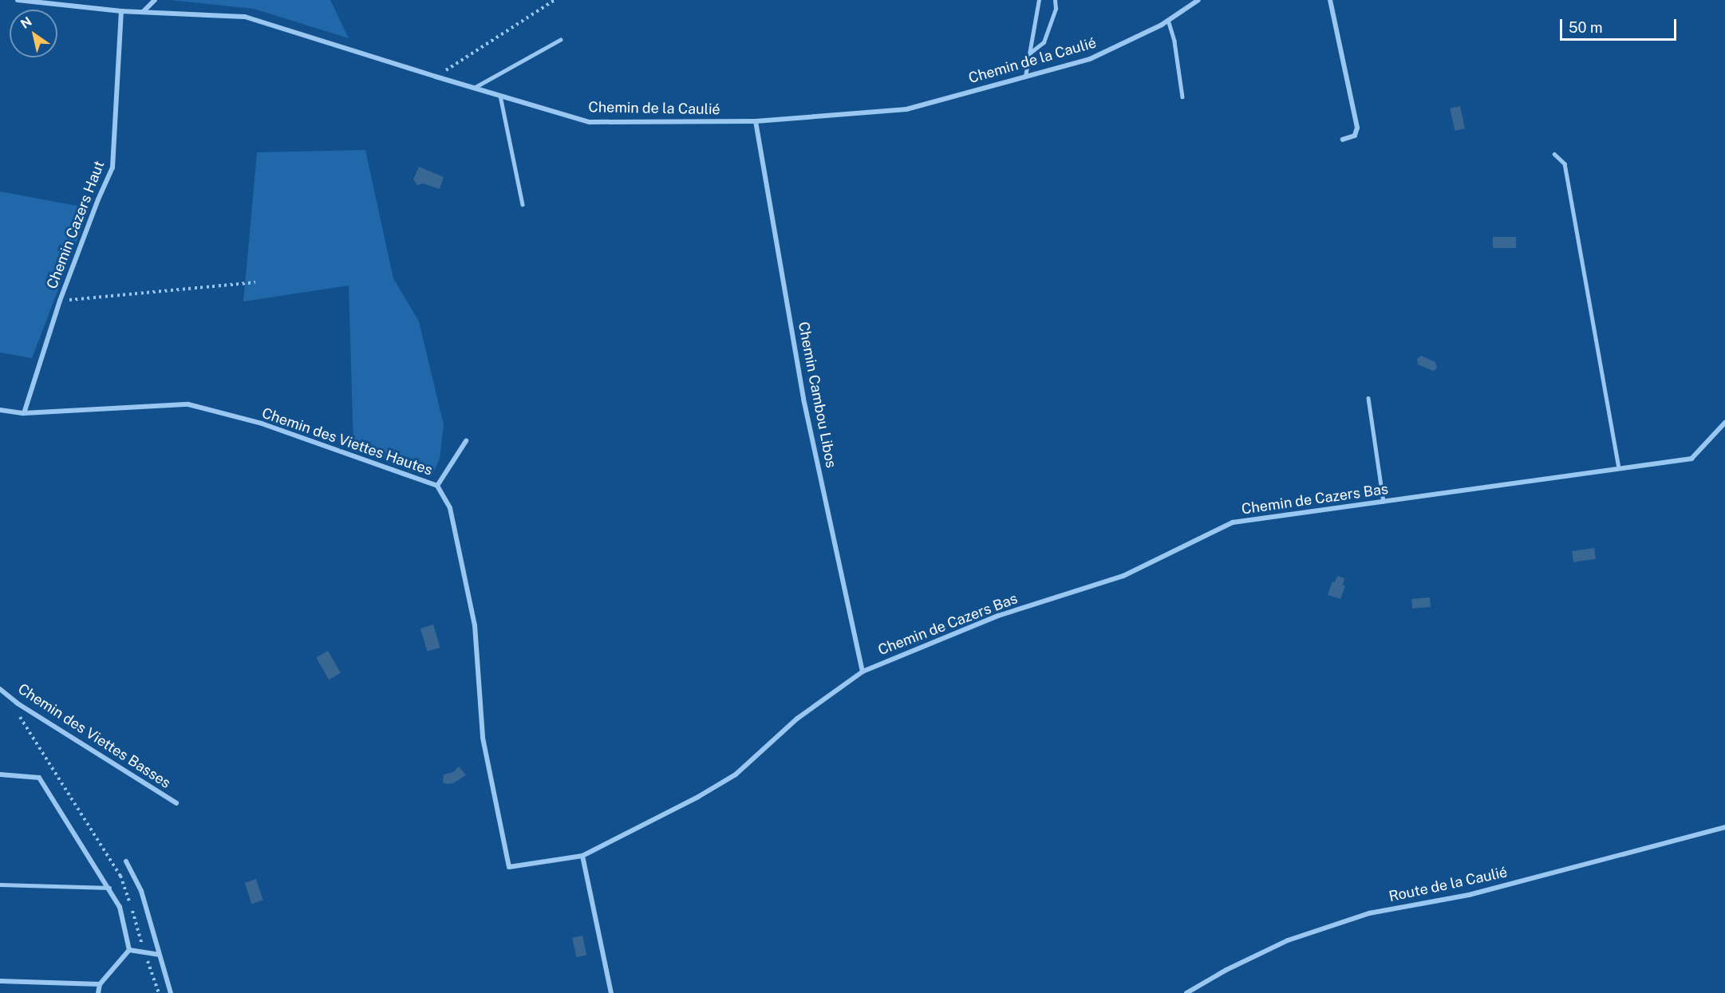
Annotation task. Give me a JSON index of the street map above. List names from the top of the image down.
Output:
{
  "streets": {
    "street": [
      "Chemin de la Caulié",
      "Chemin Cazers Haut",
      "Chemin Cambou Libos",
      "Chemin des Viettes Hautes",
      "Chemin de Cazers Bas",
      "Chemin des Viettes Basses",
      "Route de la Caulié"
    ]
  },
  "crossings": [
    ["Chemin de la Caulié", "Chemin Cazers Haut"],
    ["Chemin de la Caulié", "Chemin Cambou Libos"],
    ["Chemin Cazers Haut", "Chemin des Viettes Hautes"],
    ["Chemin Cambou Libos", "Chemin des Viettes Hautes"],
    ["Chemin Cambou Libos", "Chemin de Cazers Bas"],
    ["Chemin des Viettes Hautes", "Chemin de Cazers Bas"]
  ],
  "scale_bar": "50 m",
  "north": "top left"
}
